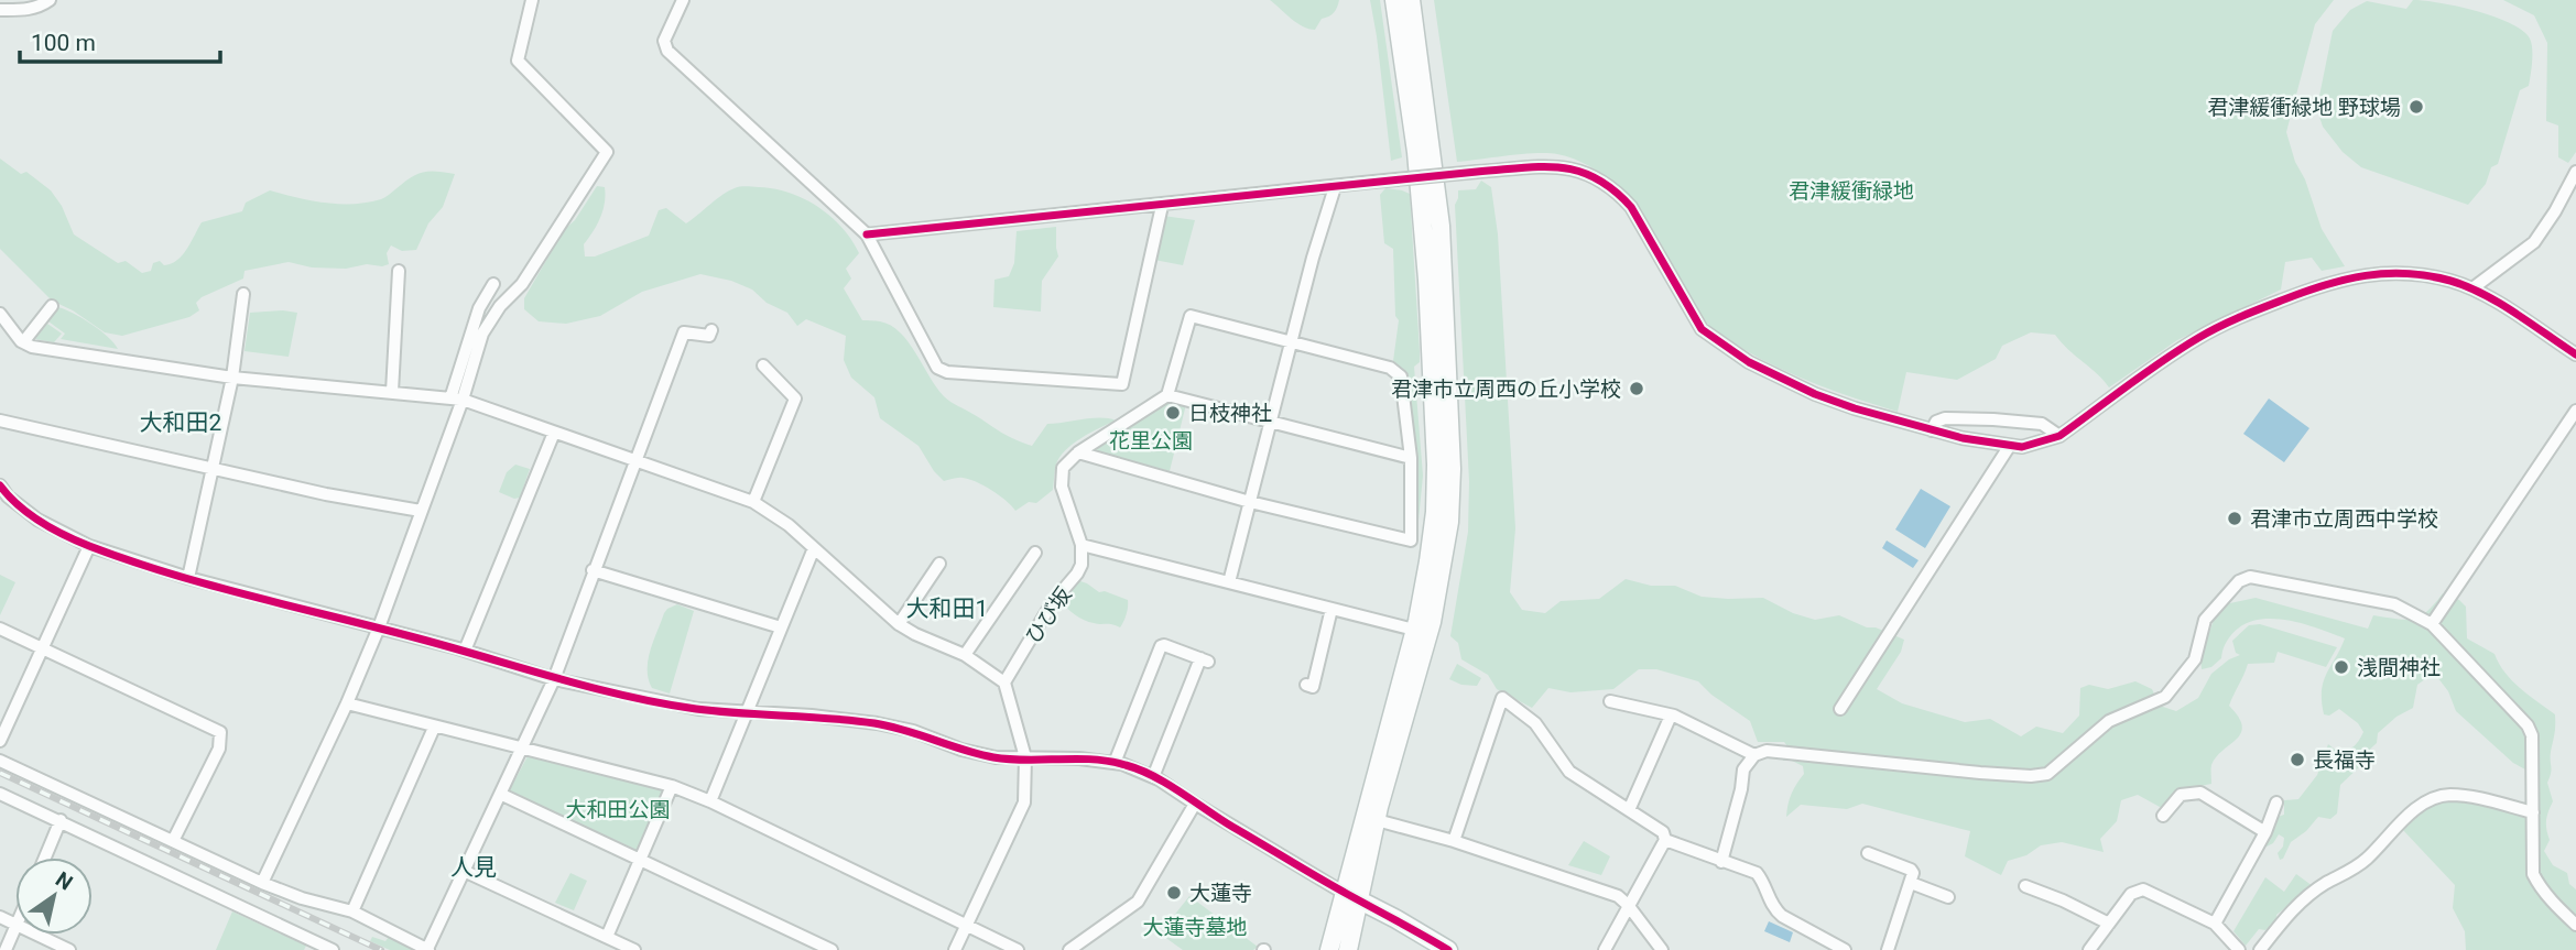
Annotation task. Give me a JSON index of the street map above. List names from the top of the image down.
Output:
{
  "streets": {
    "street": ["ひび坂"]
  },
  "districts": ["大和田2", "大和田1", "人見"],
  "parks": [
    "君津緩衝緑地",
    "花里公園",
    "大和田公園",
    "大蓮寺墓地"
  ],
  "places": [
    "君津緩衝緑地 野球場",
    "君津市立周西の丘小学校",
    "日枝神社",
    "君津市立周西中学校",
    "浅間神社",
    "長福寺",
    "大蓮寺"
  ],
  "scale_bar": "100 m",
  "north": "top right"
}
